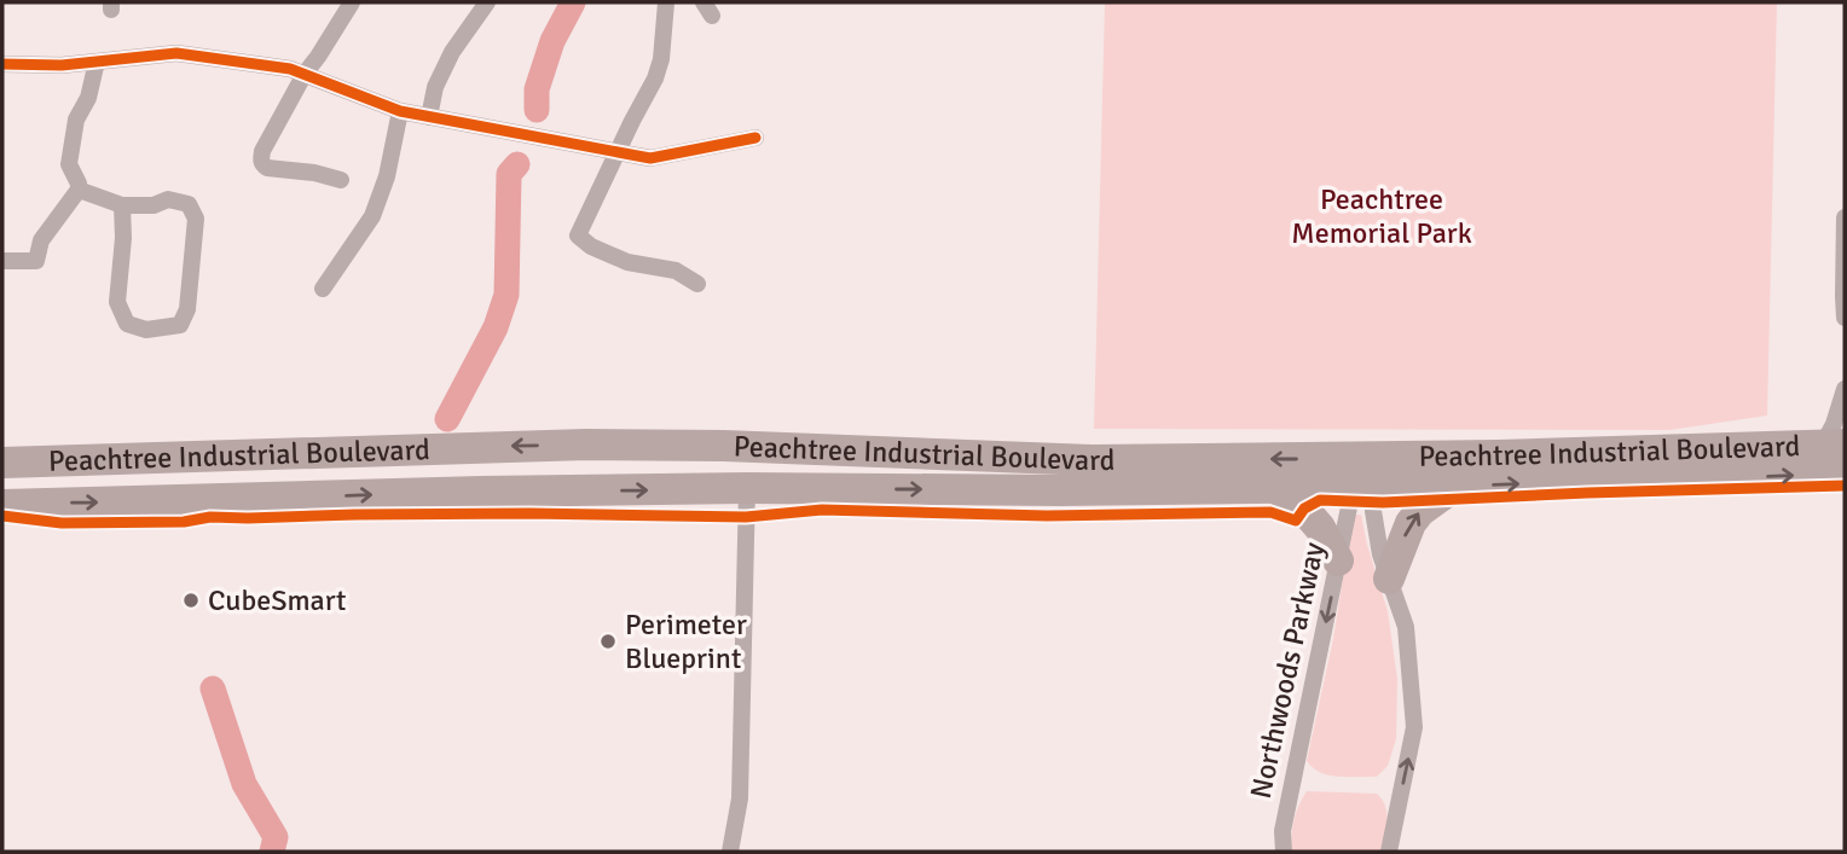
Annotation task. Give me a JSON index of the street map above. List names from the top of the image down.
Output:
{
  "streets": {
    "highway": ["Peachtree Industrial Boulevard"],
    "street": ["Northwoods Parkway"]
  },
  "parks": ["Peachtree Memorial Park"],
  "places": ["CubeSmart", "Perimeter Blueprint"]
}
